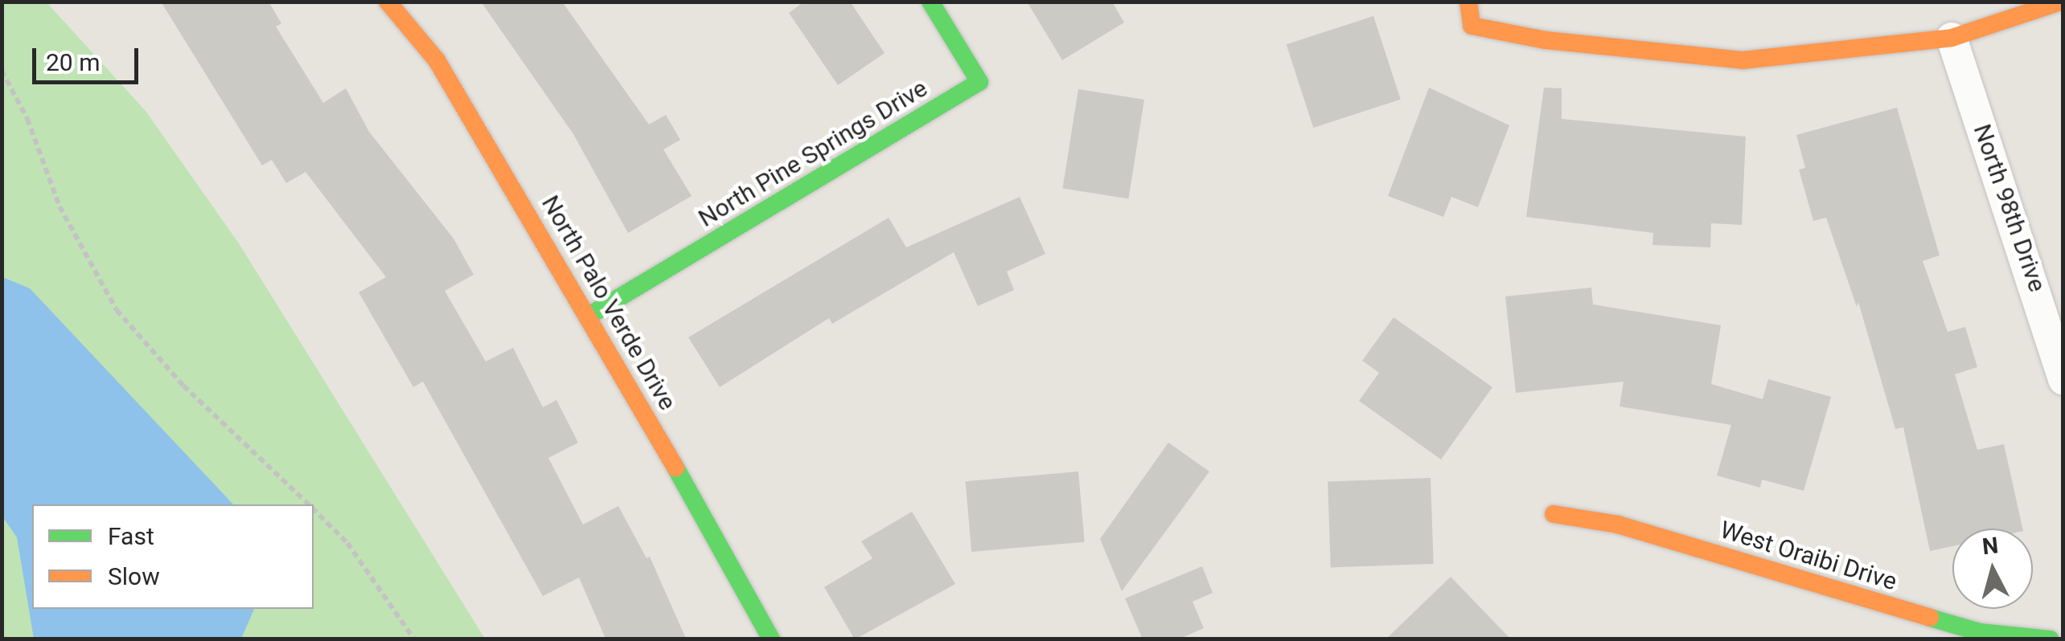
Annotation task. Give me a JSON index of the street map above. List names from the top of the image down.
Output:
{
  "streets": {
    "street": [
      "North Pine Springs Drive",
      "North 98th Drive",
      "North Palo Verde Drive",
      "West Oraibi Drive"
    ]
  },
  "crossings": [
    ["North Pine Springs Drive", "North Palo Verde Drive"]
  ],
  "legend": ["Fast", "Slow"],
  "scale_bar": "20 m",
  "north": "top"
}
